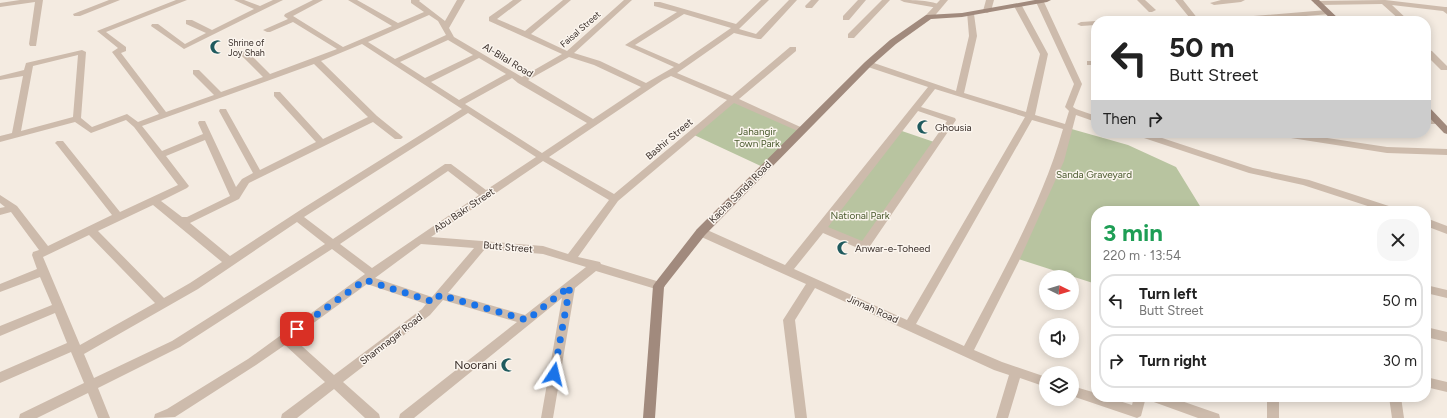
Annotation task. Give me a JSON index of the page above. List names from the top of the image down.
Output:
{
  "streets": {
    "main road": ["Kacha Sanda Road"],
    "street": [
      "Faisal Street",
      "Al-Bilal Road",
      "Bashir Street",
      "Abu Bakr Street",
      "Butt Street",
      "Jinnah Road",
      "Shamnagar Road"
    ]
  },
  "crossings": [
    ["Faisal Street", "Al-Bilal Road"],
    ["Al-Bilal Road", "Abu Bakr Street"],
    ["Bashir Street", "Butt Street"],
    ["Kacha Sanda Road", "Butt Street"],
    ["Kacha Sanda Road", "Jinnah Road"],
    ["Abu Bakr Street", "Butt Street"],
    ["Butt Street", "Shamnagar Road"]
  ],
  "parks": ["Jahangir Town Park", "Sanda Graveyard", "National Park"],
  "places": {
    "mosque": [
      "Shrine of Joy Shah",
      "Ghousia",
      "Anwar-e-Toheed",
      "Noorani"
    ]
  },
  "north": "right",
  "page": {
    "turn": ["50 m", "Butt Street"],
    "then": "Then",
    "heading": ["3 min", "220 m · 13:54"],
    "list": [
      {
        "name": "Turn left",
        "note": "Butt Street",
        "value": "50 m"
      },
      {
        "name": "Turn right",
        "value": "30 m"
      }
    ]
  }
}
